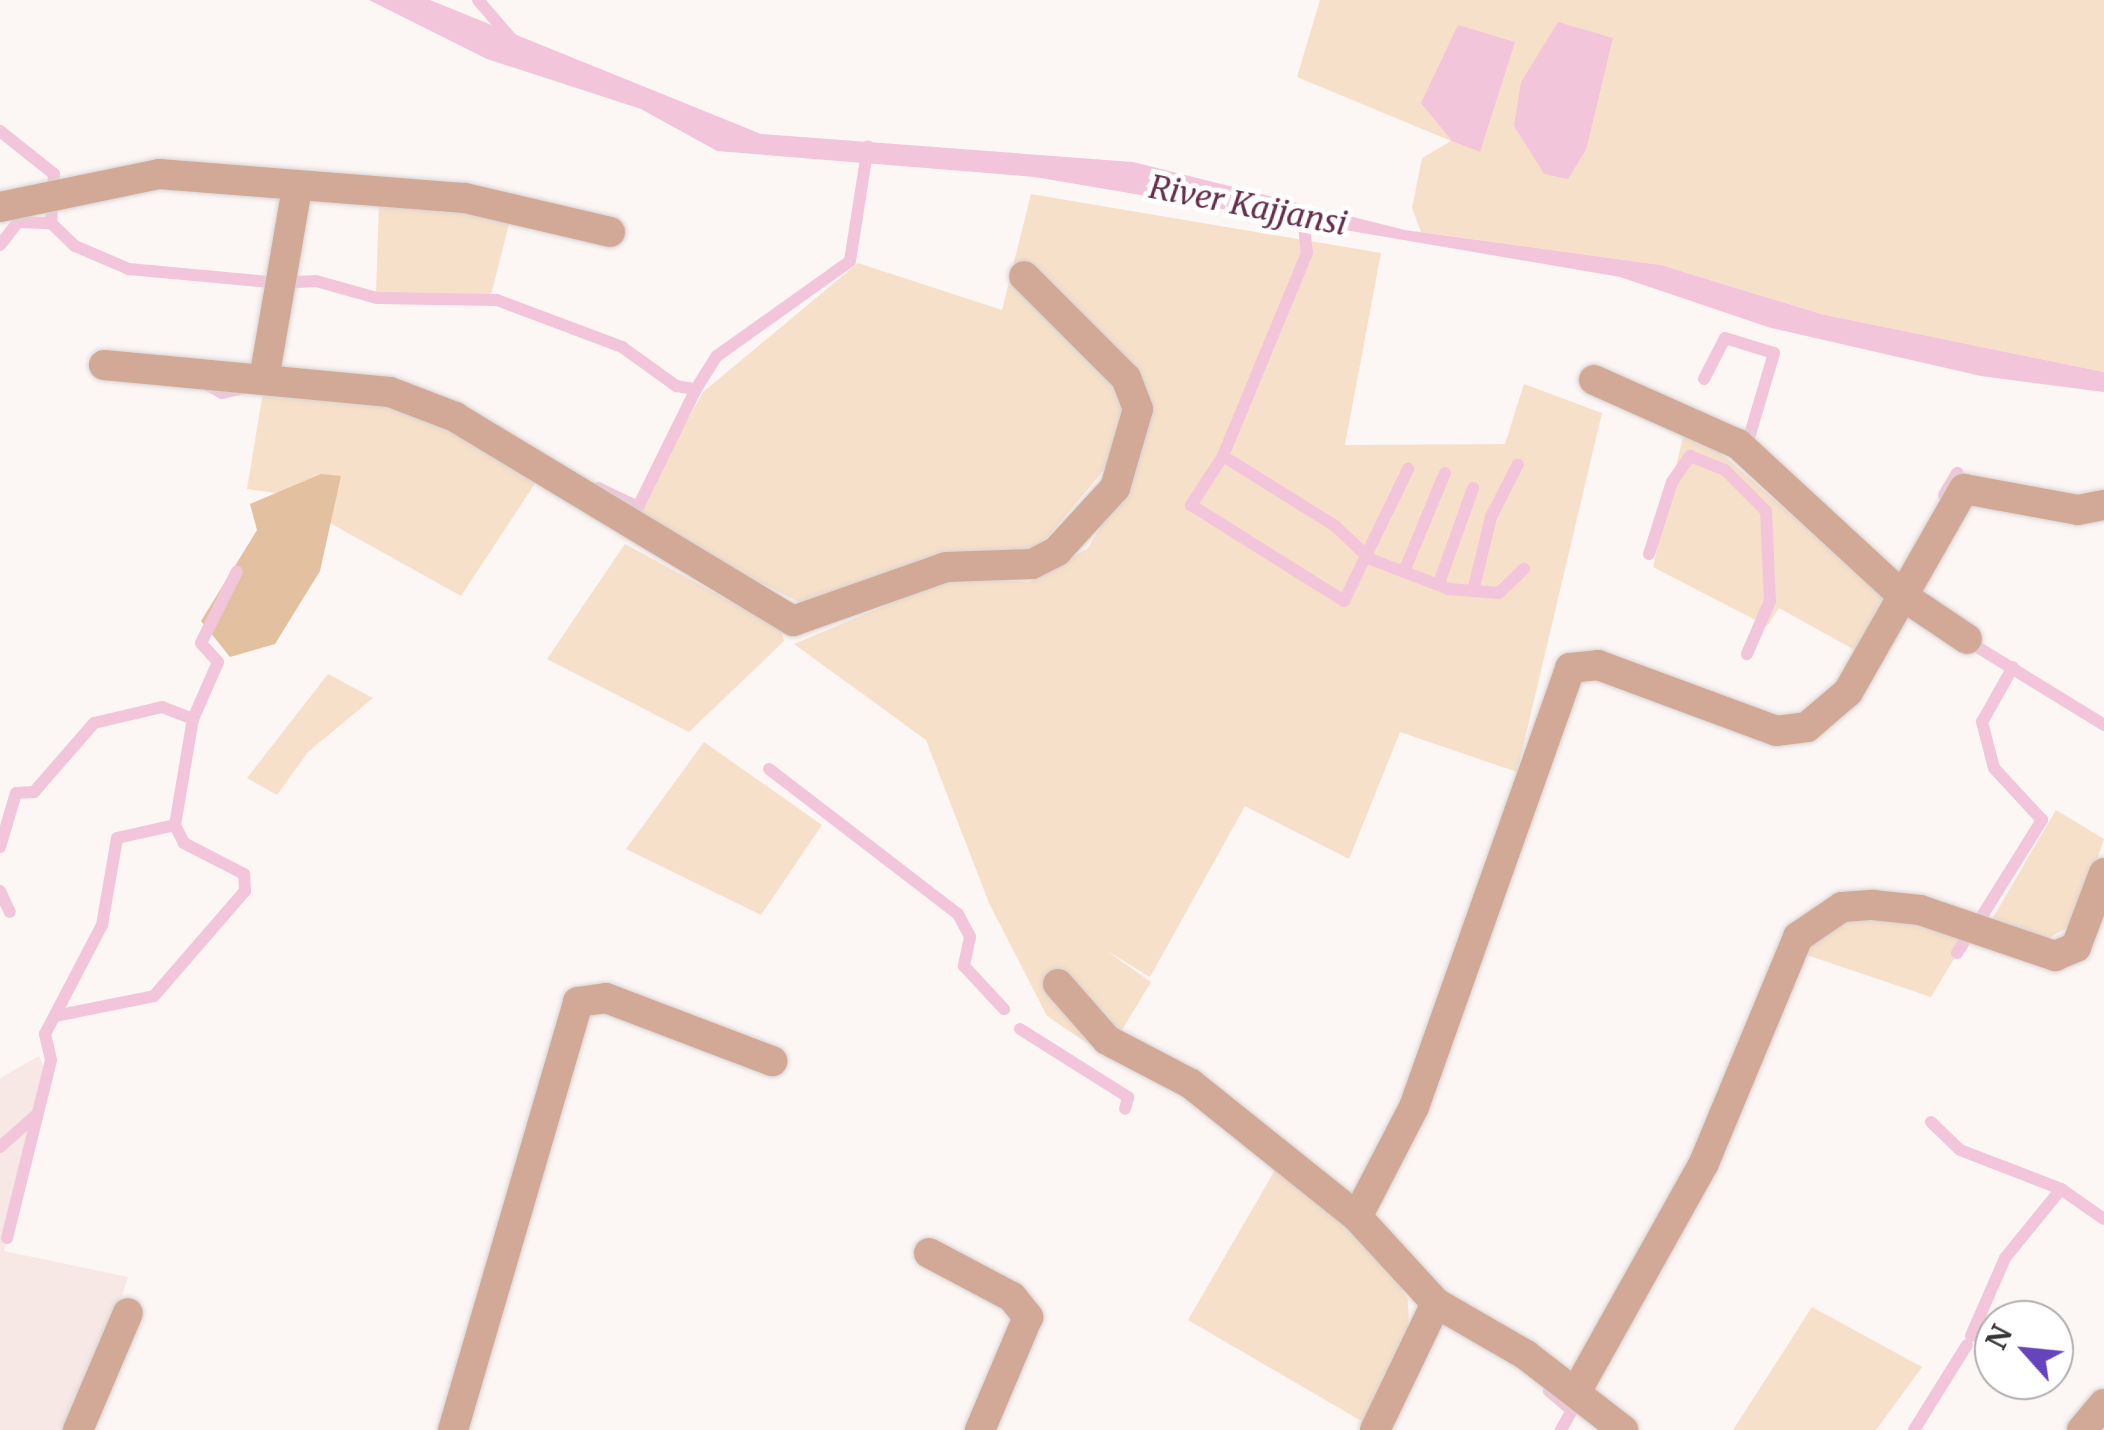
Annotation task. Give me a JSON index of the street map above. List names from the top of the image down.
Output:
{
  "water": ["River Kajjansi"],
  "north": "top left"
}
